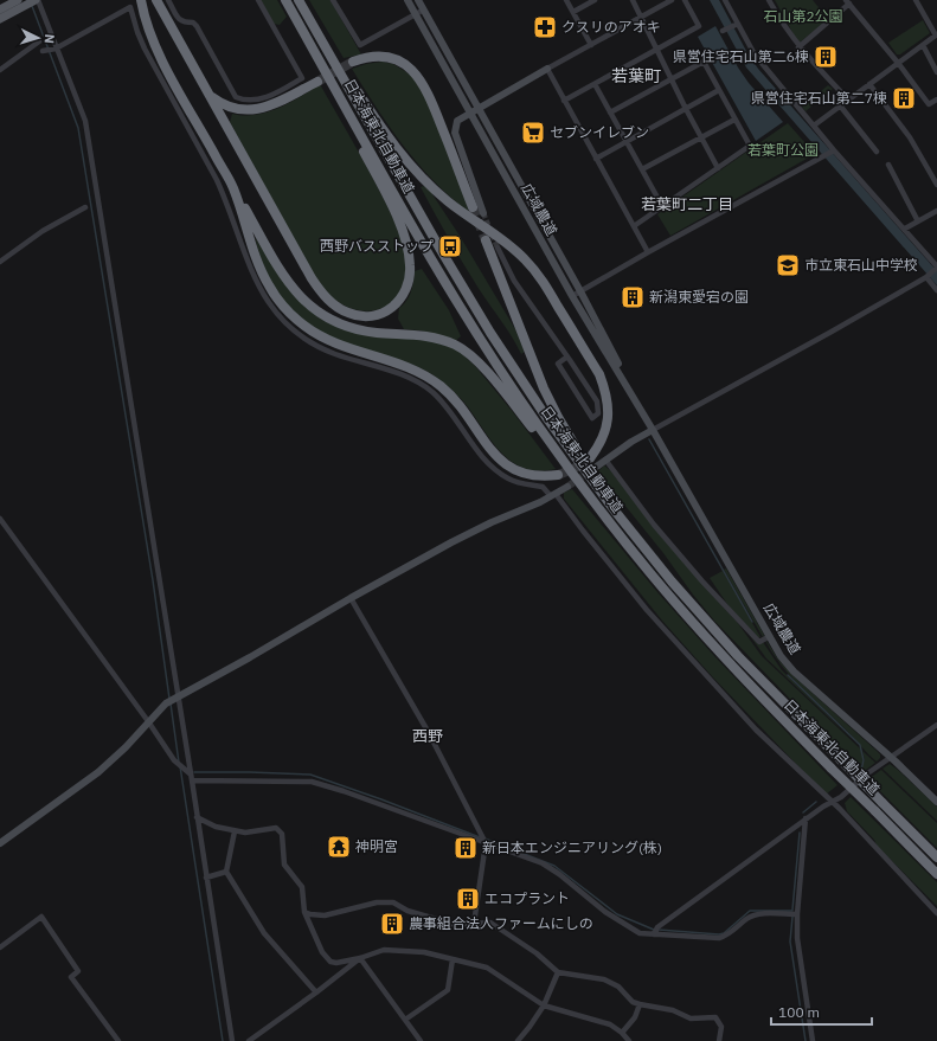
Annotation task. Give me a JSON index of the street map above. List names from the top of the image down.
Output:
{
  "streets": {
    "highway": ["日本海東北自動車道"],
    "street": ["広域農道"]
  },
  "districts": ["若葉町", "若葉町二丁目", "西野"],
  "parks": ["石山第2公園", "若葉町公園"],
  "places": {
    "pharmacy": ["クスリのアオキ"],
    "building": [
      "県営住宅石山第二6棟",
      "県営住宅石山第二7棟",
      "新潟東愛宕の園",
      "新日本エンジニアリング(株)",
      "エコプラント",
      "農事組合法人ファームにしの"
    ],
    "supermarket": ["セブンイレブン"],
    "bus stop": ["西野バスストップ"],
    "school or university": ["市立東石山中学校"],
    "temple": ["神明宮"]
  },
  "scale_bar": "100 m",
  "north": "right"
}
